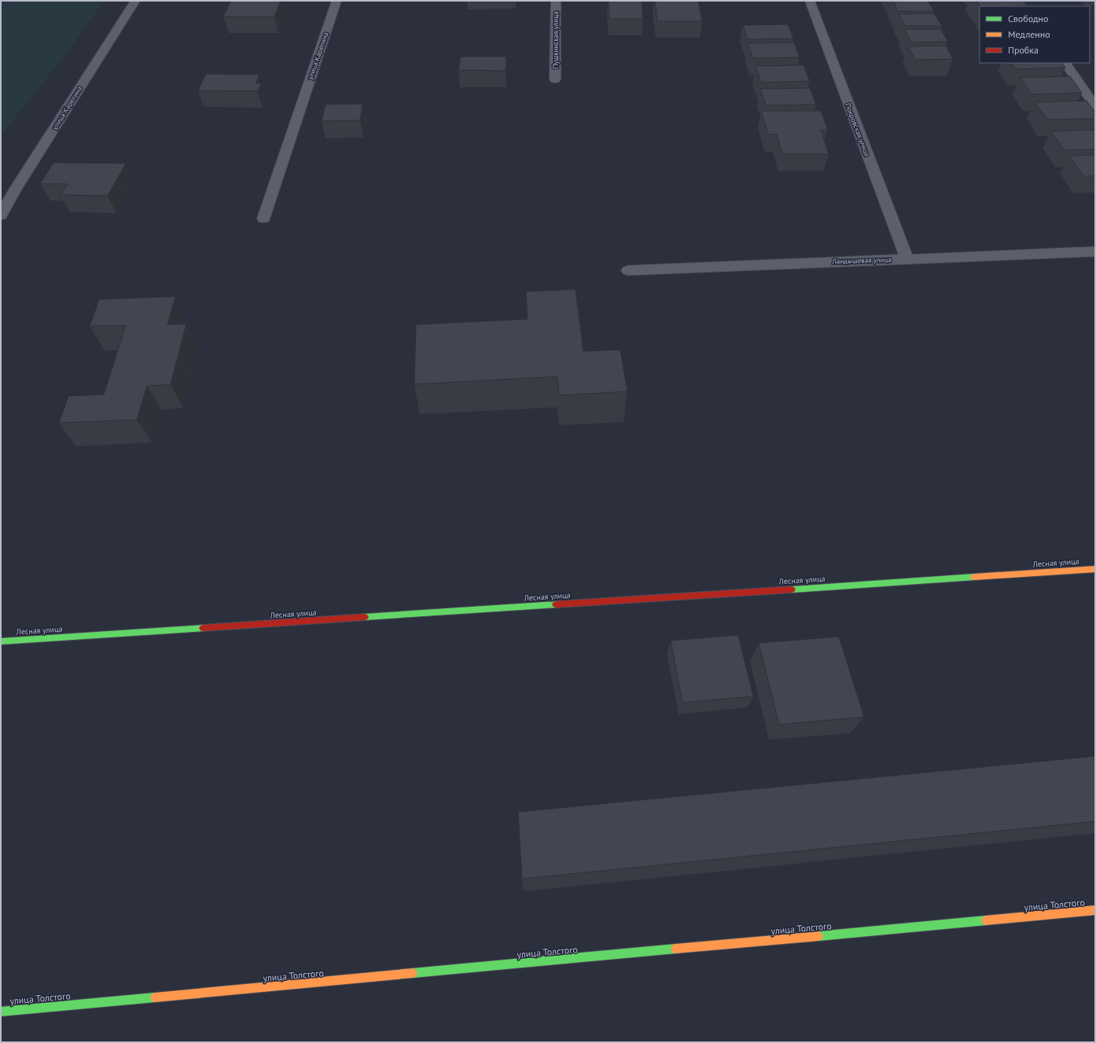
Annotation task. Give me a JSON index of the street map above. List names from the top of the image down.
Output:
{
  "streets": {
    "street": [
      "Пушкинская улица",
      "улица Карелина",
      "Покровская улица",
      "Ландышевая улица",
      "Лесная улица",
      "улица Толстого"
    ]
  },
  "crossings": [
    ["Покровская улица", "Ландышевая улица"]
  ],
  "legend": ["Свободно", "Медленно", "Пробка"]
}
